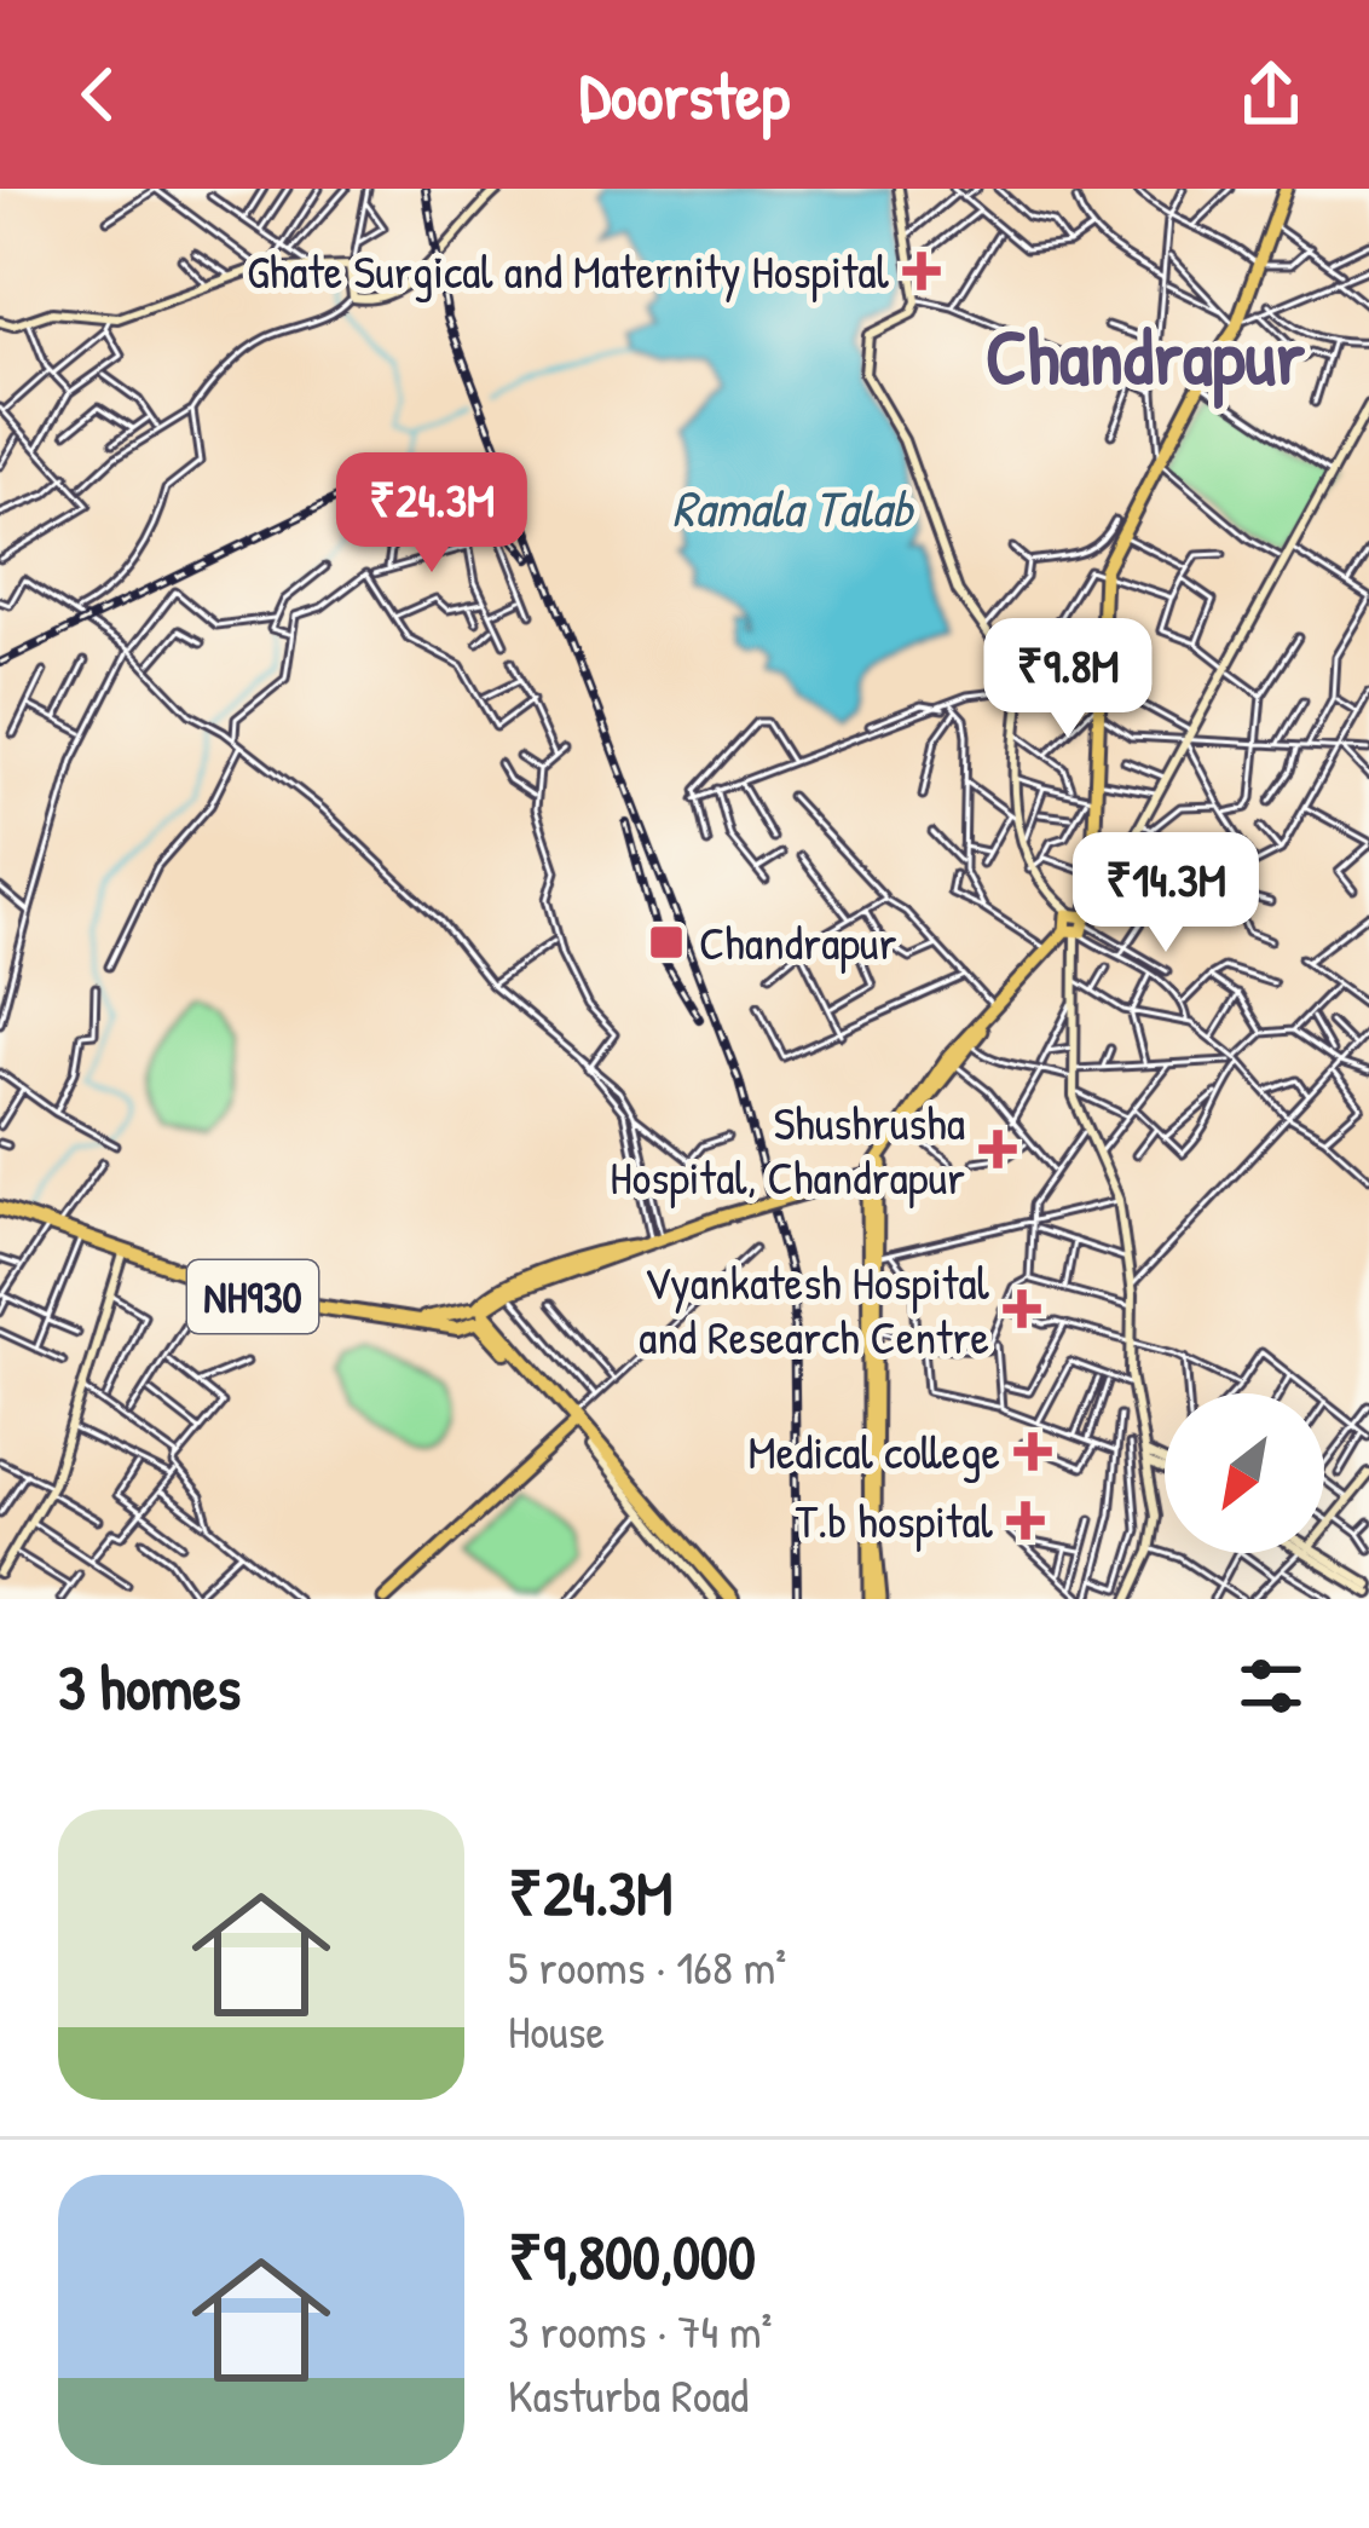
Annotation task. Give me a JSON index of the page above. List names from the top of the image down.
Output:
{
  "streets": {
    "highway": ["NH930"]
  },
  "districts": ["Chandrapur"],
  "water": ["Ramala Talab"],
  "places": {
    "health": [
      "Ghate Surgical and Maternity Hospital",
      "Shushrusha Hospital, Chandrapur",
      "Vyankatesh Hospital and Research Centre",
      "Medical college",
      "T.b hospital"
    ],
    "transit": ["Chandrapur"]
  },
  "north": "bottom left",
  "page": {
    "header": "Doorstep",
    "price": ["₹24.3M", "₹9.8M", "₹14.3M"],
    "heading": "3 homes",
    "list": [
      {
        "name": "₹24.3M",
        "note": "5 rooms · 168 m² · House"
      },
      {
        "name": "₹9,800,000",
        "note": "3 rooms · 74 m² · Kasturba Road"
      }
    ]
  }
}
